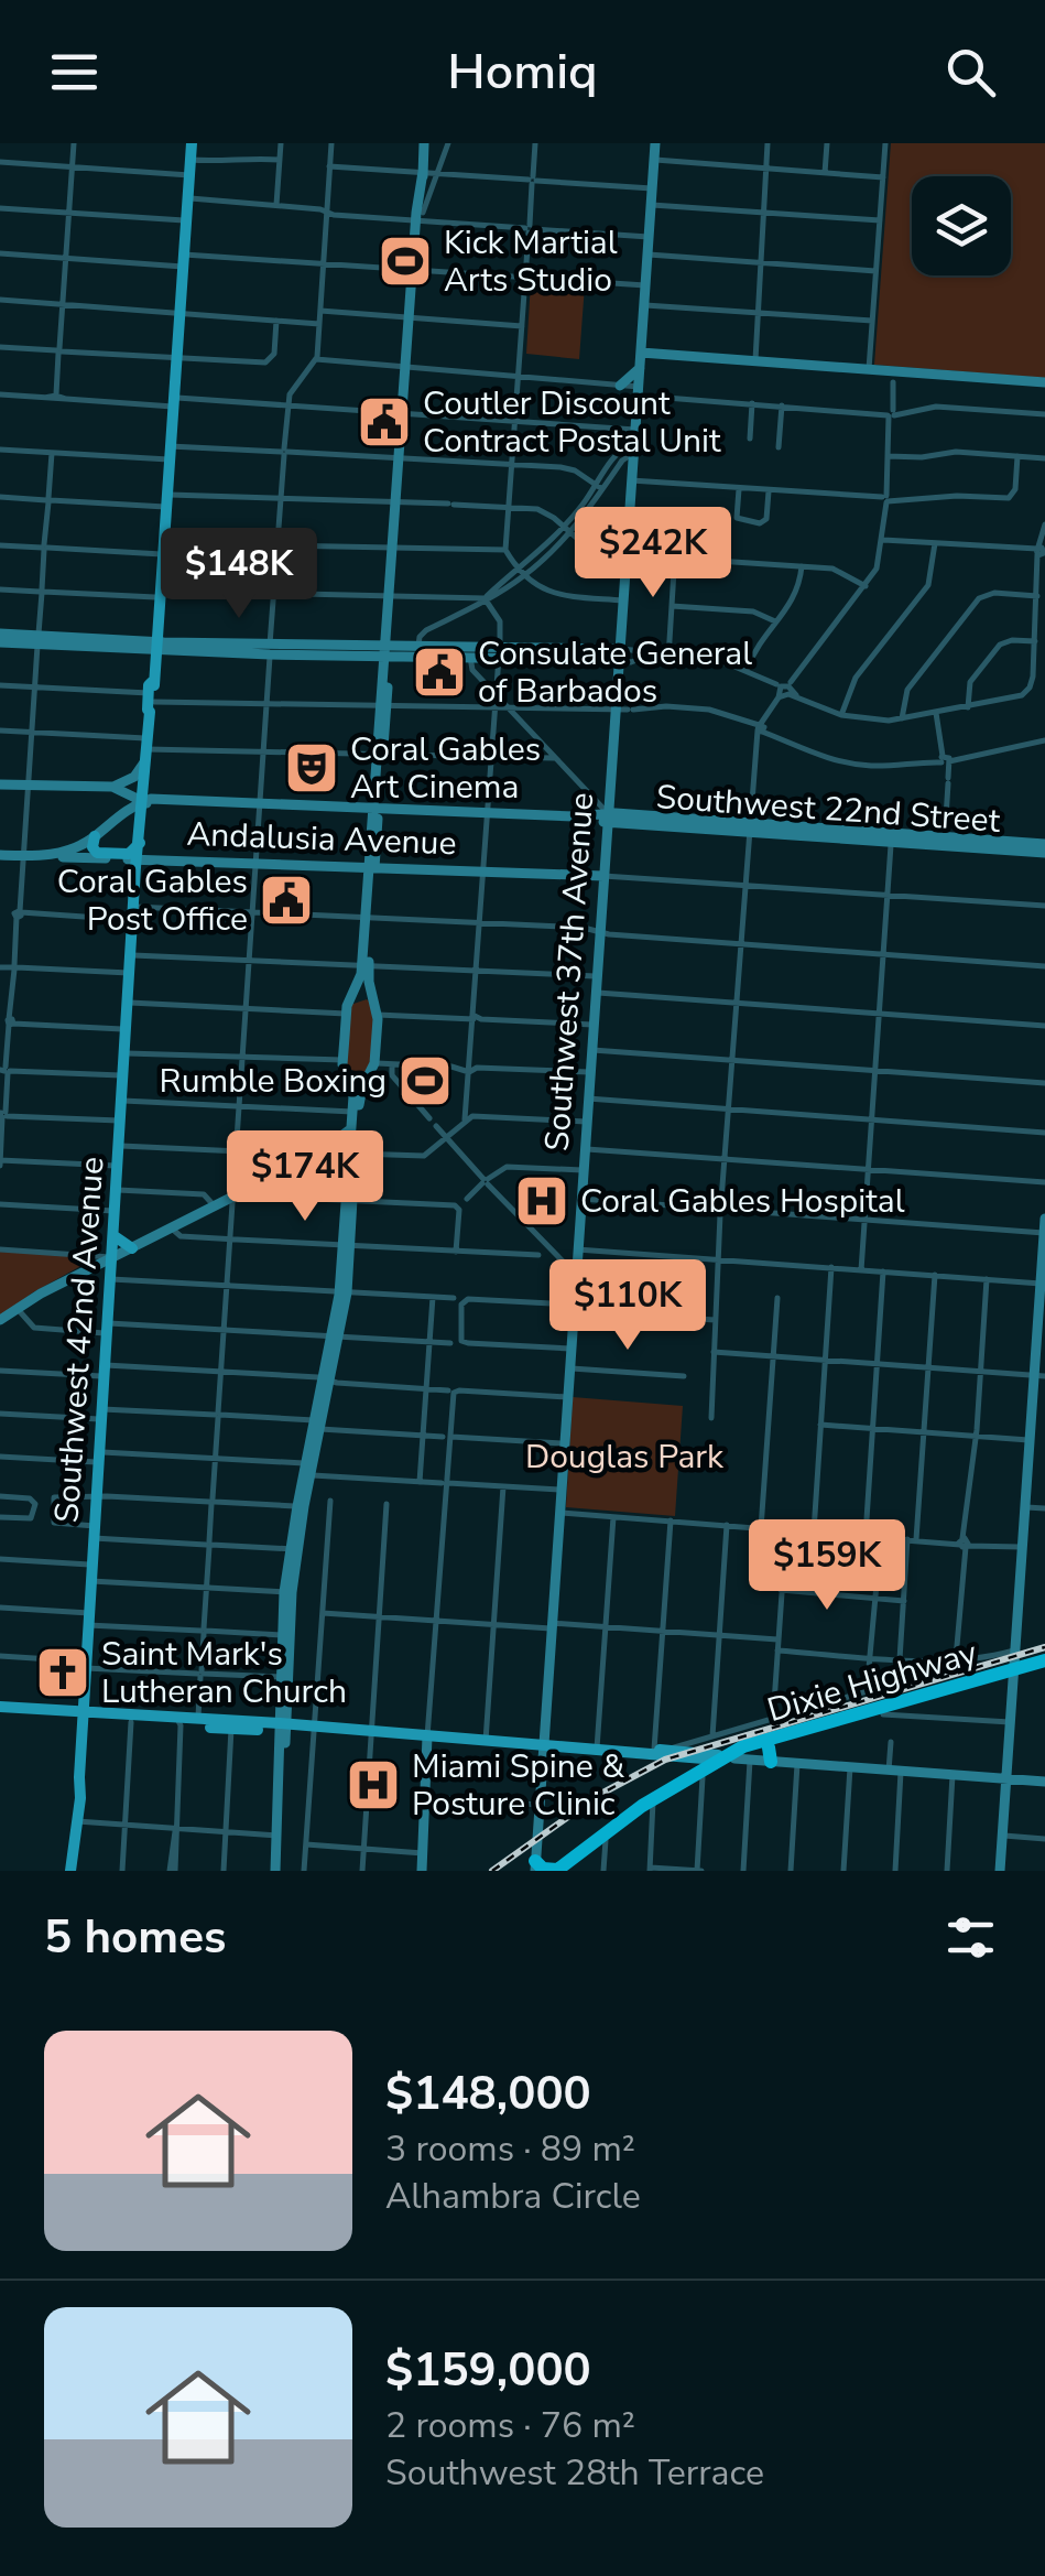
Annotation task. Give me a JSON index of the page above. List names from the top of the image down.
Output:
{
  "streets": {
    "highway": ["Dixie Highway"],
    "main road": ["Southwest 42nd Avenue"],
    "street": ["Southwest 22nd Street", "Andalusia Avenue", "Southwest 37th Avenue"]
  },
  "crossings": [
    ["Southwest 22nd Street", "Southwest 37th Avenue"],
    ["Andalusia Avenue", "Southwest 37th Avenue"],
    ["Andalusia Avenue", "Southwest 42nd Avenue"]
  ],
  "parks": ["Douglas Park"],
  "places": {
    "sports": ["Kick Martial Arts Studio", "Rumble Boxing"],
    "public building": ["Coutler Discount Contract Postal Unit", "Consulate General of Barbados", "Coral Gables Post Office"],
    "theatre": ["Coral Gables Art Cinema"],
    "hospital": ["Coral Gables Hospital", "Miami Spine & Posture Clinic"],
    "church": ["Saint Mark's Lutheran Church"]
  },
  "page": {
    "header": "Homiq",
    "price": [
      "$242K",
      "$148K",
      "$174K",
      "$110K",
      "$159K"
    ],
    "heading": "5 homes",
    "list": [
      {
        "name": "$148,000",
        "note": "3 rooms · 89 m² · Alhambra Circle"
      },
      {
        "name": "$159,000",
        "note": "2 rooms · 76 m² · Southwest 28th Terrace"
      }
    ]
  }
}
